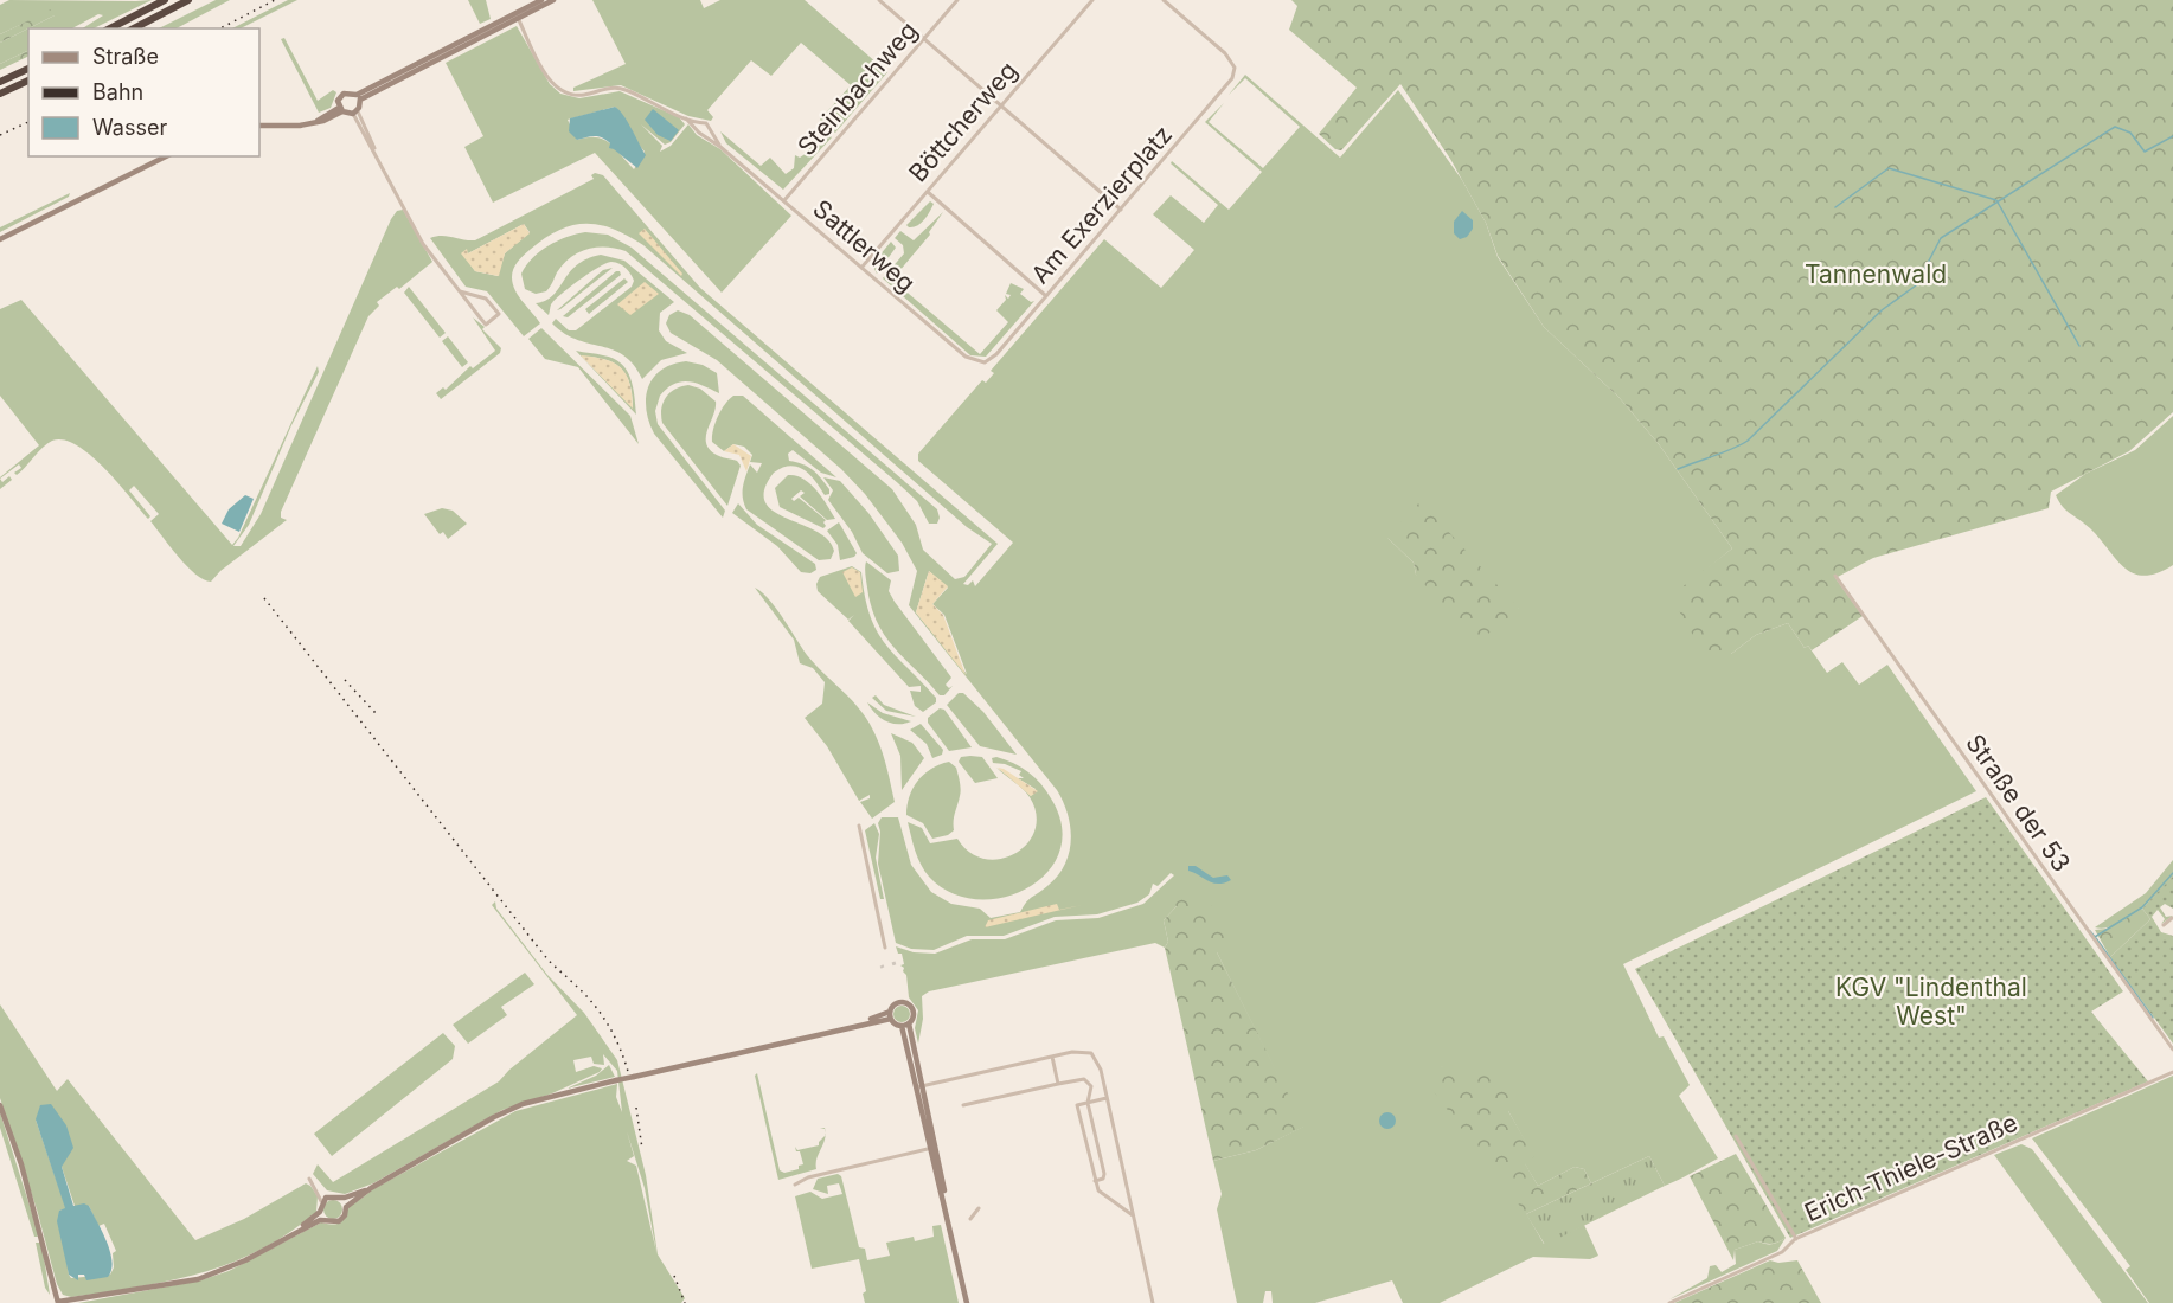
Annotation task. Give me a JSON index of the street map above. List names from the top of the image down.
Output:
{
  "streets": {
    "street": [
      "Steinbachweg",
      "Böttcherweg",
      "Am Exerzierplatz",
      "Sattlerweg",
      "Straße der 53",
      "Erich-Thiele-Straße"
    ]
  },
  "crossings": [
    ["Steinbachweg", "Sattlerweg"],
    ["Böttcherweg", "Sattlerweg"],
    ["Am Exerzierplatz", "Sattlerweg"]
  ],
  "parks": ["Tannenwald", "KGV \"Lindenthal West\""],
  "legend": ["Straße", "Bahn", "Wasser"]
}
